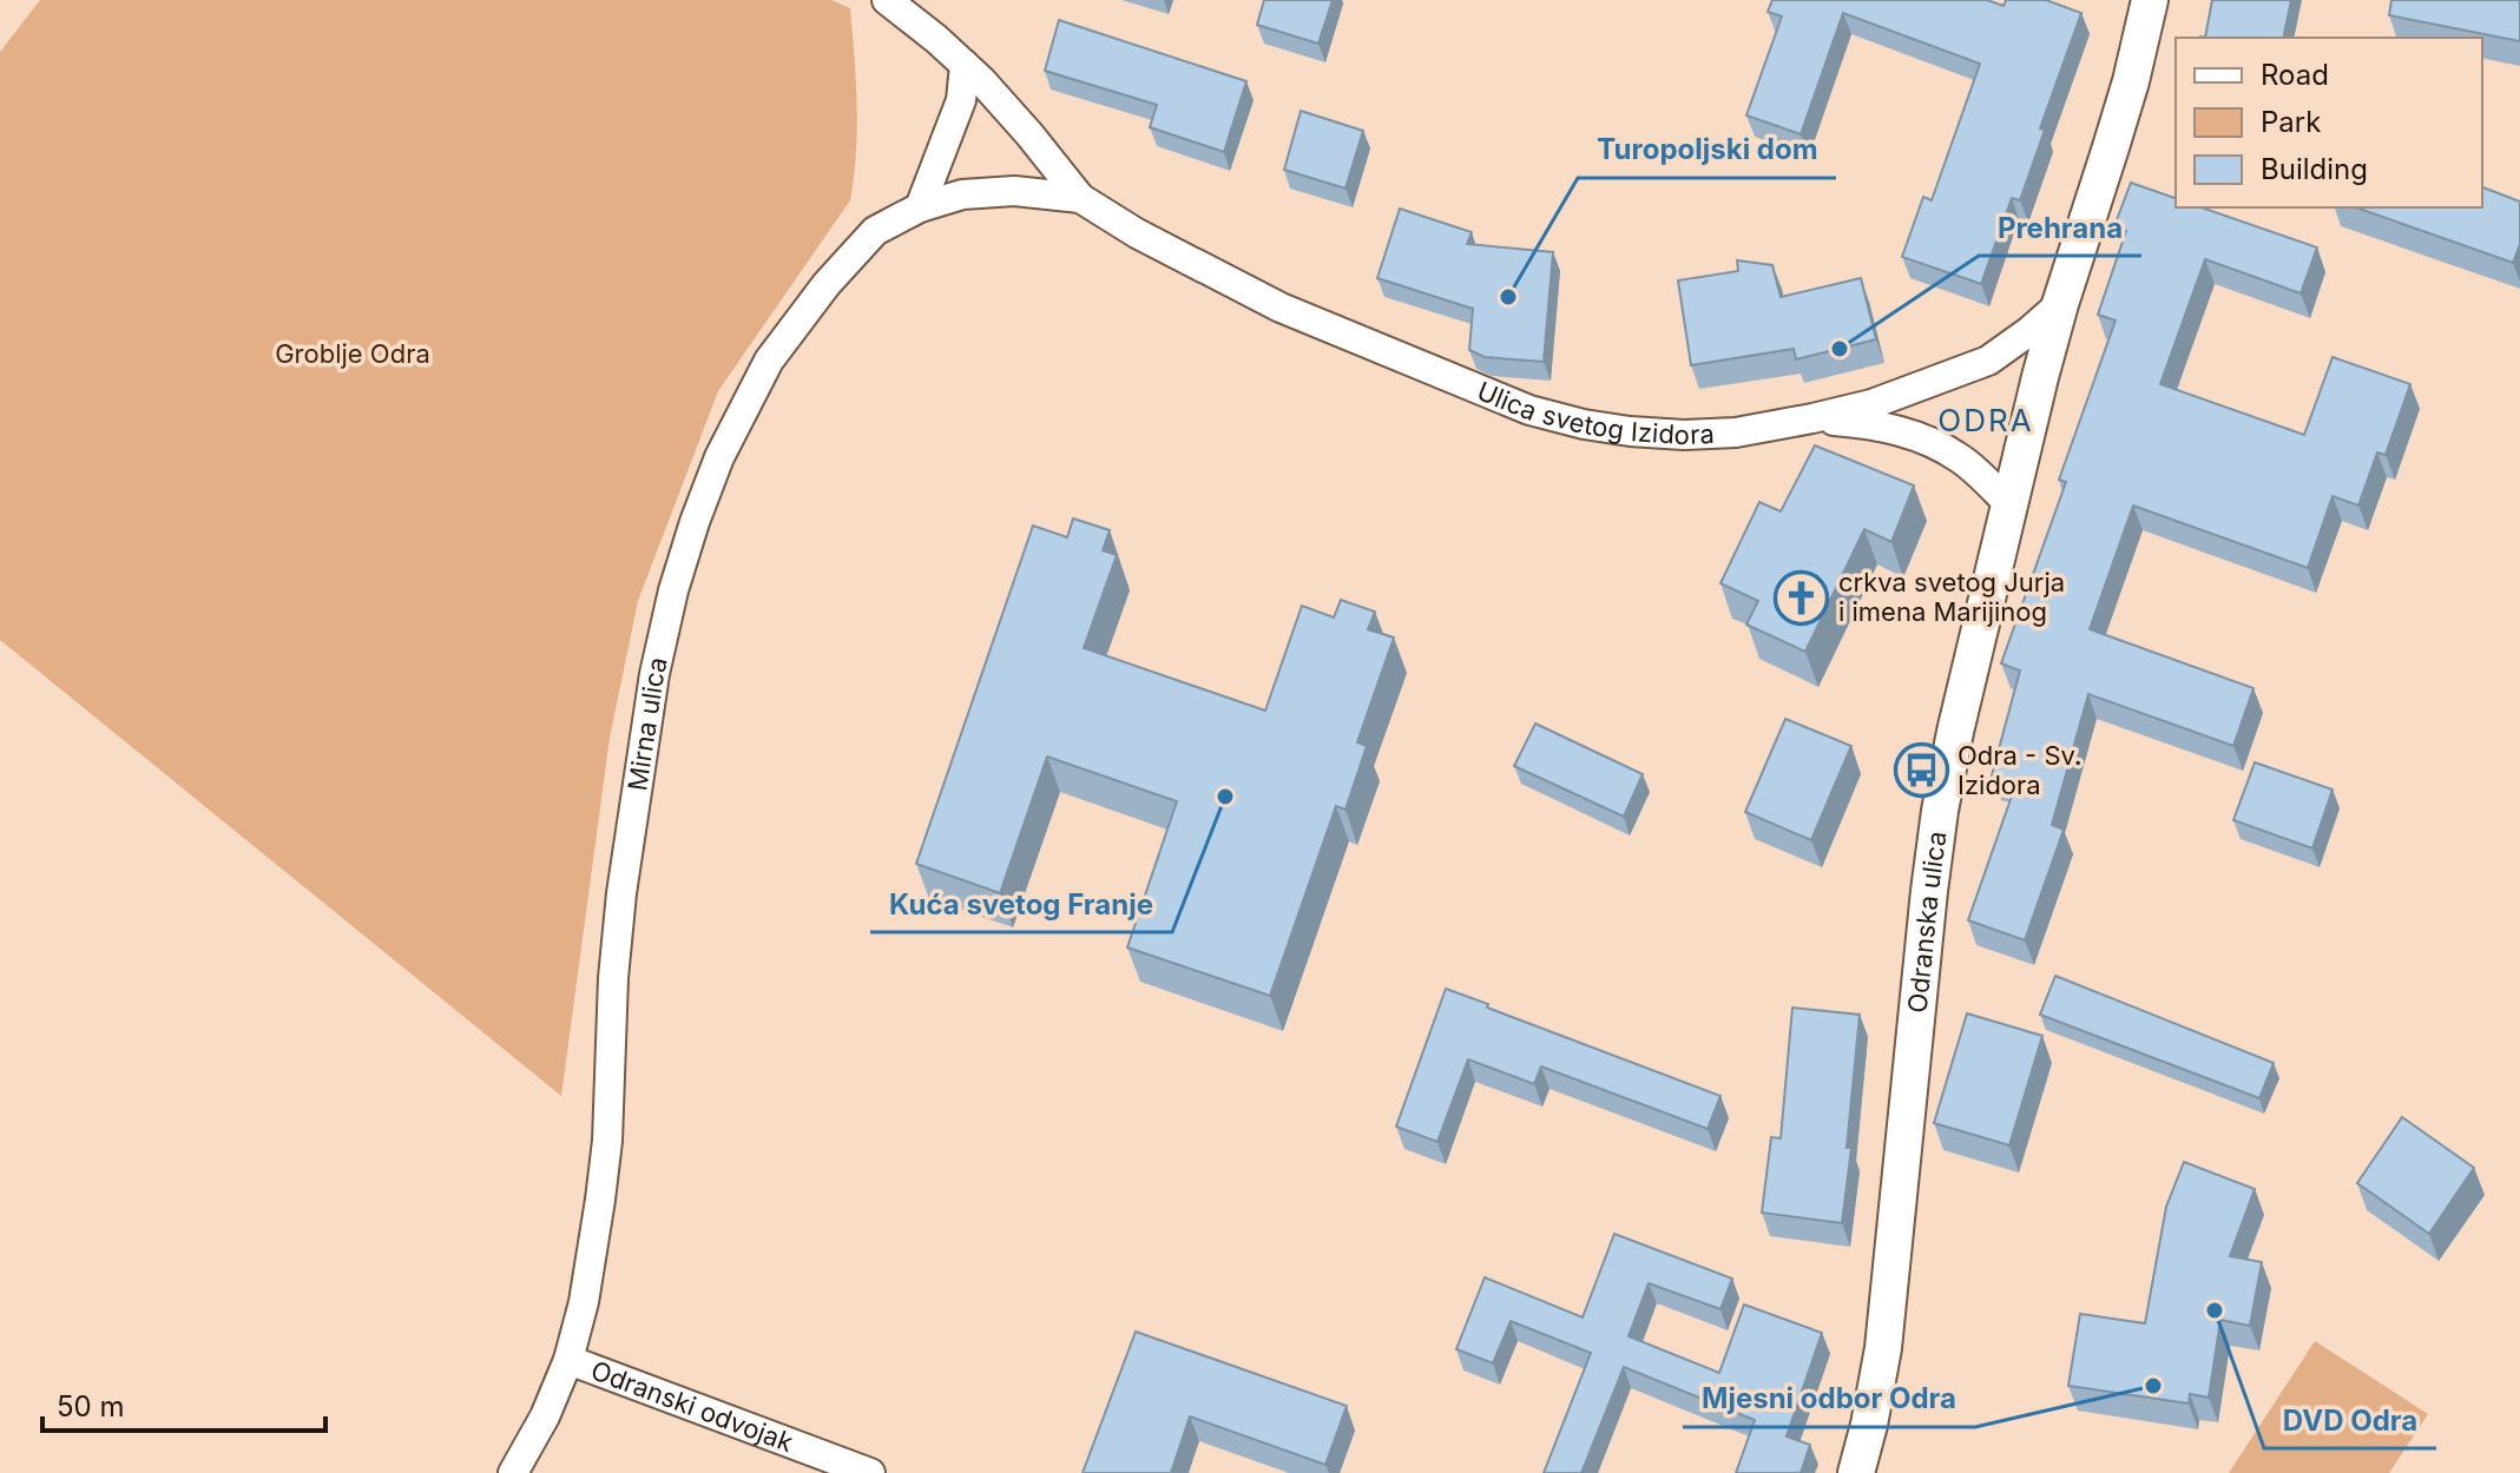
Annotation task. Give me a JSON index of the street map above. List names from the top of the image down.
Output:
{
  "streets": {
    "street": [
      "Ulica svetog Izidora",
      "Mirna ulica",
      "Odranska ulica",
      "Odranski odvojak"
    ]
  },
  "crossings": [
    ["Ulica svetog Izidora", "Mirna ulica"],
    ["Ulica svetog Izidora", "Odranska ulica"],
    ["Mirna ulica", "Odranski odvojak"]
  ],
  "districts": ["ODRA"],
  "parks": ["Groblje Odra"],
  "places": {
    "other": [
      "Turopoljski dom",
      "Prehrana",
      "Kuća svetog Franje",
      "DVD Odra",
      "Mjesni odbor Odra"
    ],
    "church": ["crkva svetog Jurja i imena Marijinog"],
    "bus stop": ["Odra - Sv. Izidora"]
  },
  "legend": ["Road", "Park", "Building"],
  "scale_bar": "50 m"
}
